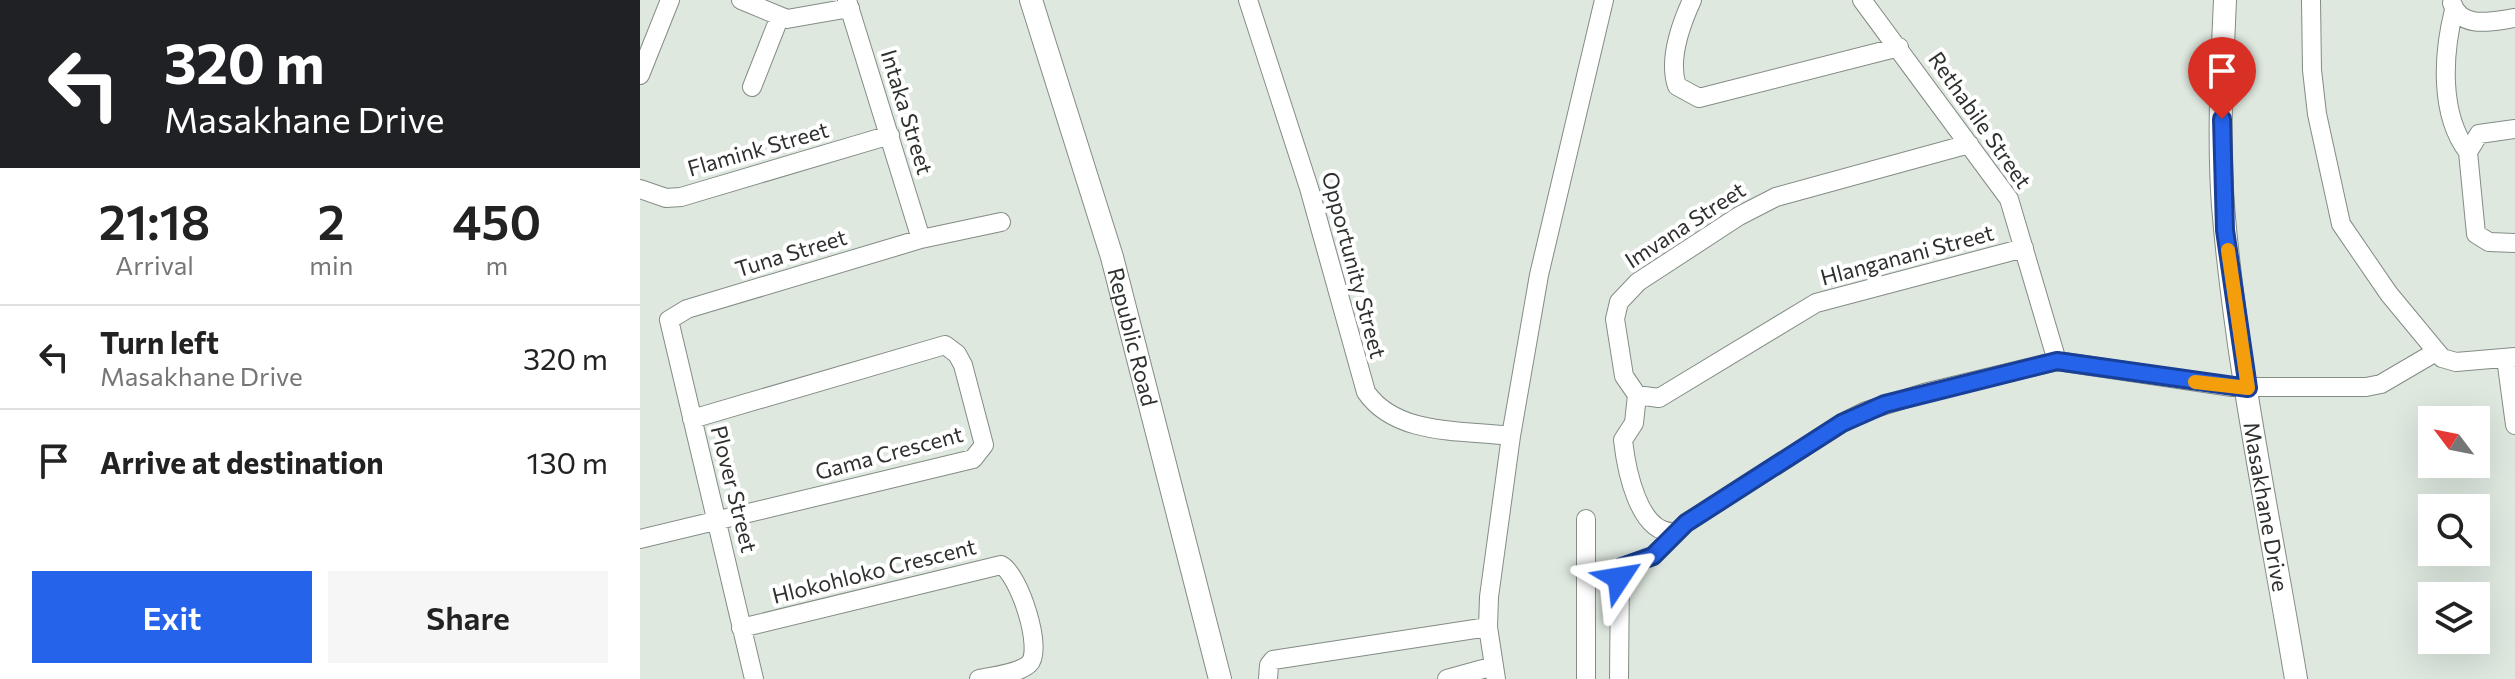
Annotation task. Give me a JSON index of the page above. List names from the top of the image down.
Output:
{
  "streets": {
    "street": [
      "Intaka Street",
      "Rethabile Street",
      "Flamink Street",
      "Imvana Street",
      "Tuna Street",
      "Hlanganani Street",
      "Opportunity Street",
      "Republic Road",
      "Gama Crescent",
      "Plover Street",
      "Masakhane Drive",
      "Hlokohloko Crescent"
    ]
  },
  "crossings": [
    ["Intaka Street", "Flamink Street"],
    ["Intaka Street", "Tuna Street"],
    ["Rethabile Street", "Imvana Street"],
    ["Rethabile Street", "Hlanganani Street"],
    ["Imvana Street", "Hlanganani Street"],
    ["Tuna Street", "Plover Street"],
    ["Gama Crescent", "Plover Street"],
    ["Plover Street", "Hlokohloko Crescent"]
  ],
  "north": "top left",
  "page": {
    "turn": ["320 m", "Masakhane Drive"],
    "eta": [
      "21:18",
      "Arrival",
      "2",
      "min",
      "450",
      "m"
    ],
    "list": [
      {
        "name": "Turn left",
        "note": "Masakhane Drive",
        "value": "320 m"
      },
      {
        "name": "Arrive at destination",
        "value": "130 m"
      }
    ],
    "buttons": ["Exit", "Share"]
  }
}
